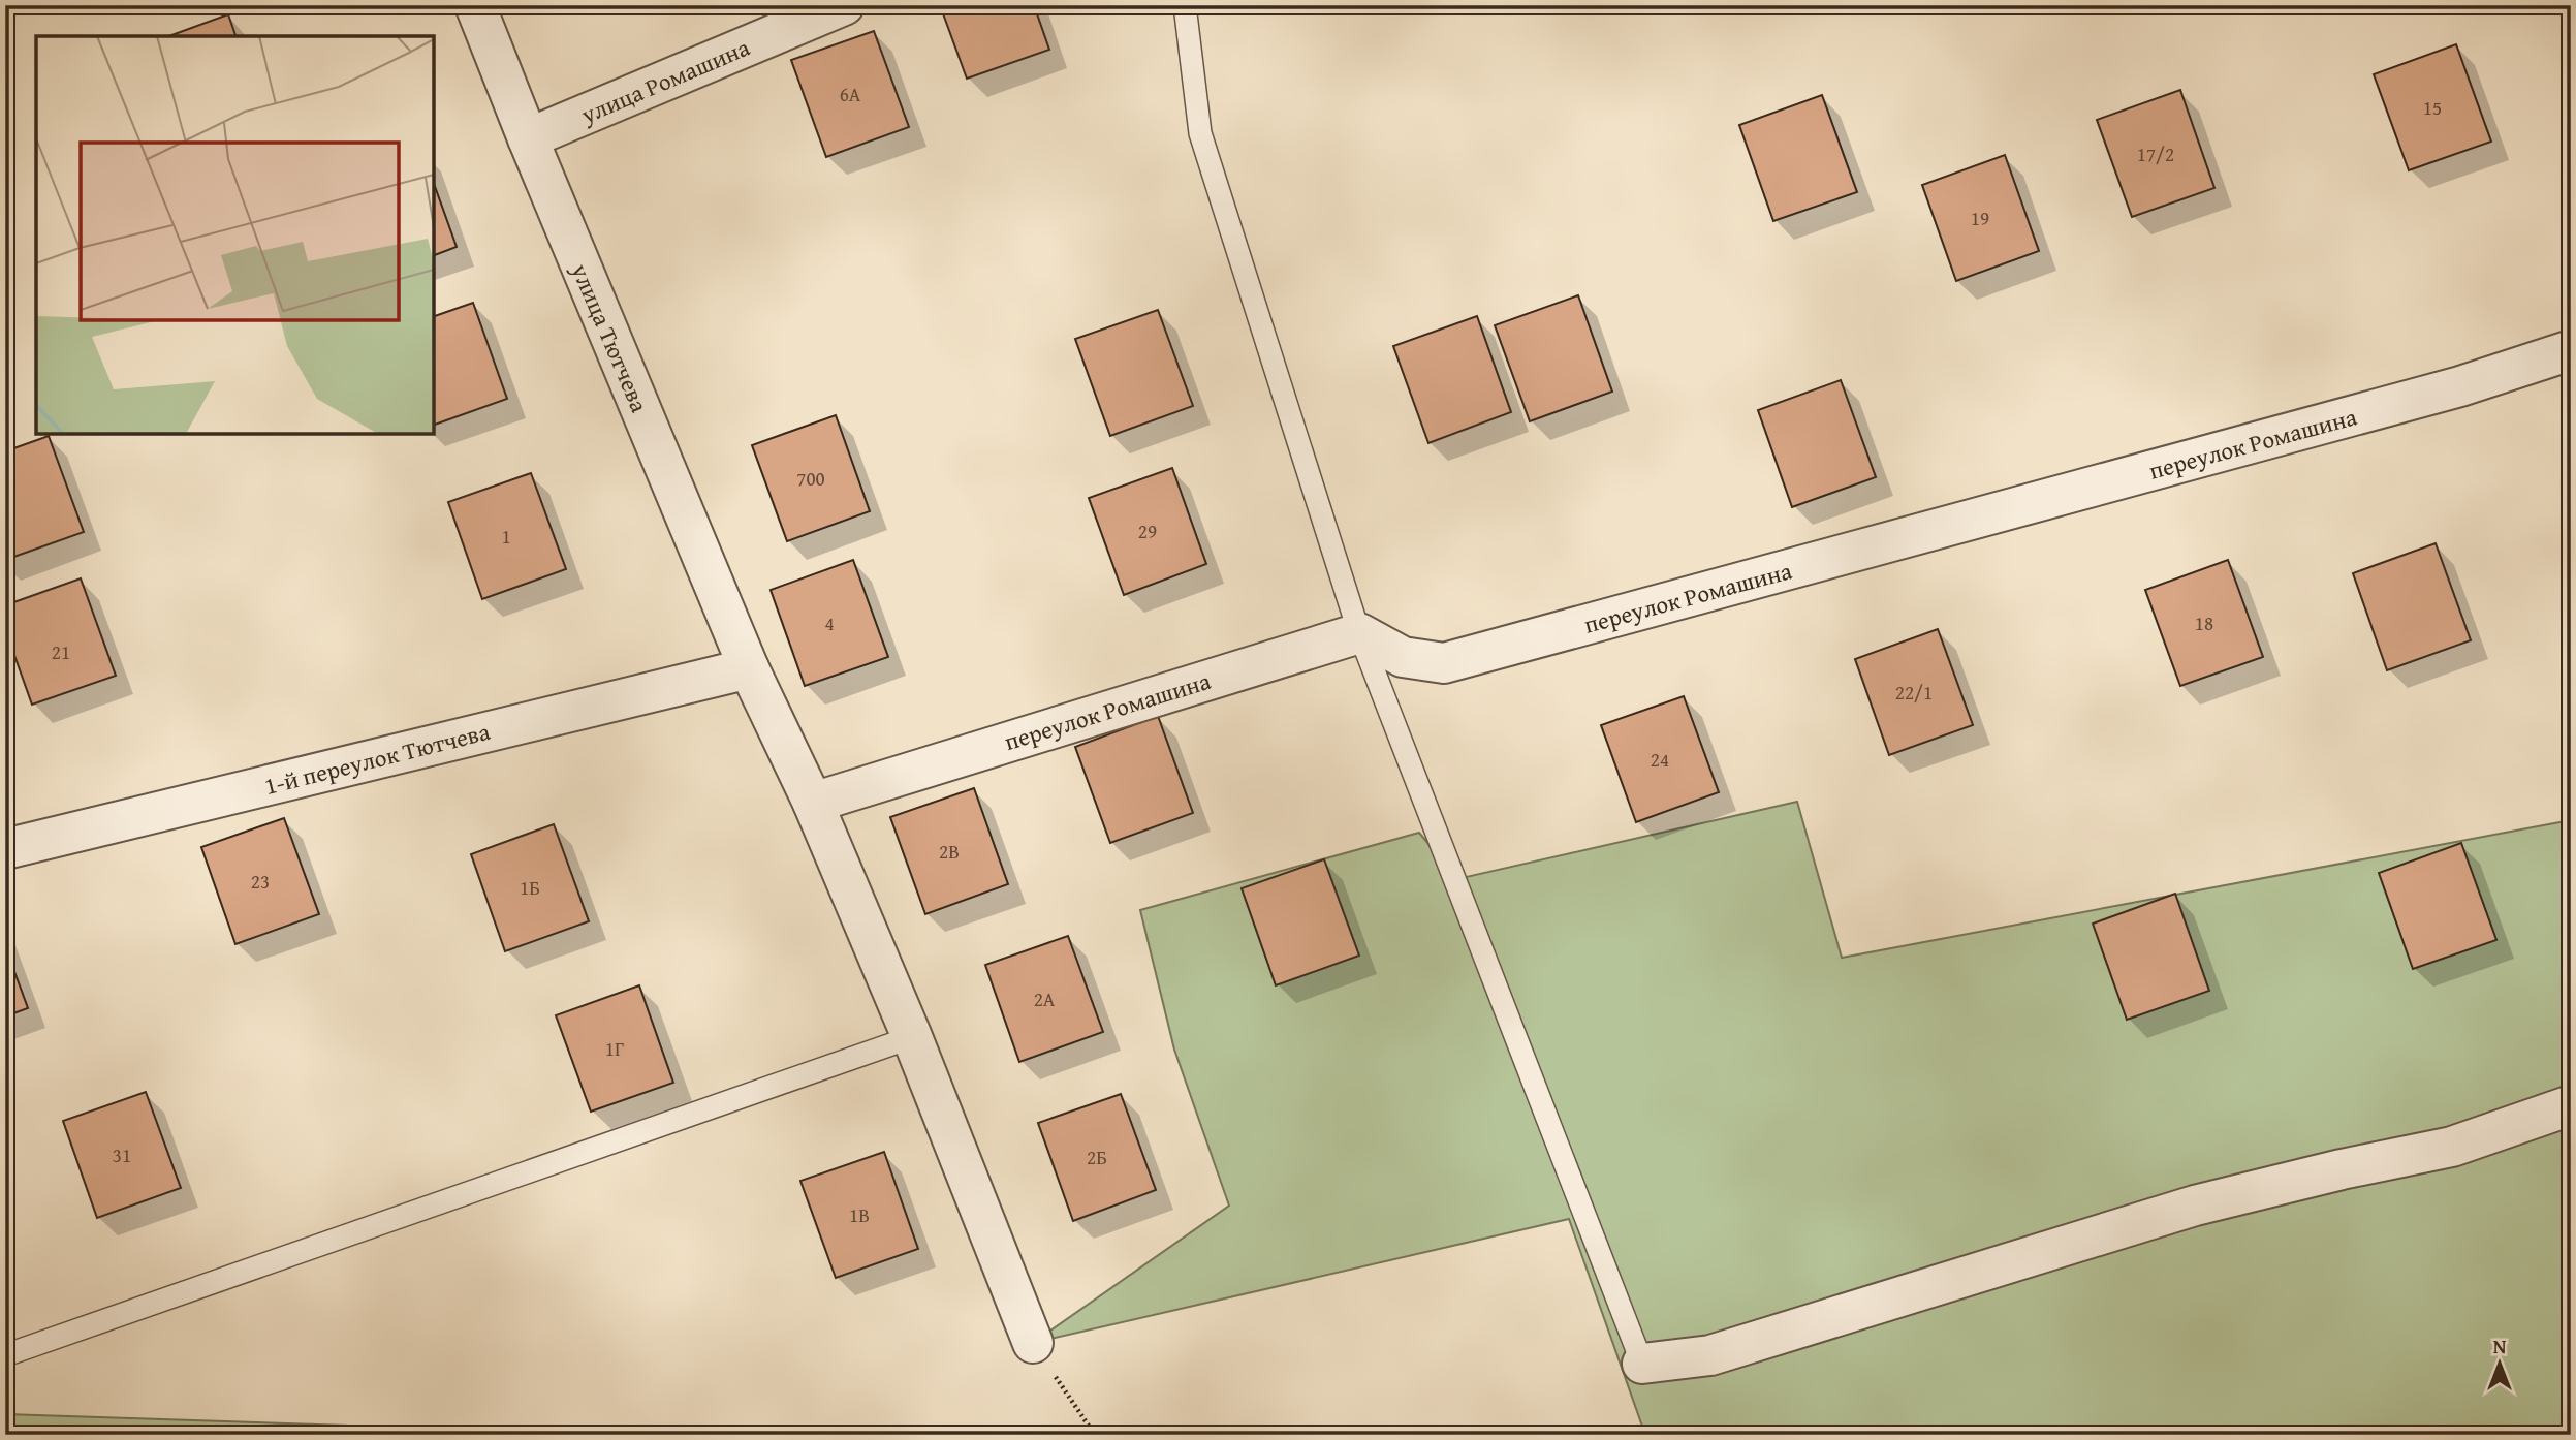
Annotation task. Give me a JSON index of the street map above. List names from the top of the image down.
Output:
{
  "streets": {
    "street": [
      "улица Ромашина",
      "улица Тютчева",
      "переулок Ромашина",
      "1-й переулок Тютчева"
    ]
  },
  "crossings": [
    ["улица Ромашина", "улица Тютчева"],
    ["улица Тютчева", "переулок Ромашина"],
    ["улица Тютчева", "1-й переулок Тютчева"]
  ],
  "house_numbers": [
    "6А",
    "15",
    "17/2",
    "19",
    "700",
    "29",
    "1",
    "4",
    "18",
    "21",
    "22/1",
    "24",
    "2В",
    "23",
    "1Б",
    "2А",
    "1Г",
    "31",
    "2Б",
    "1В"
  ],
  "north": "top"
}
